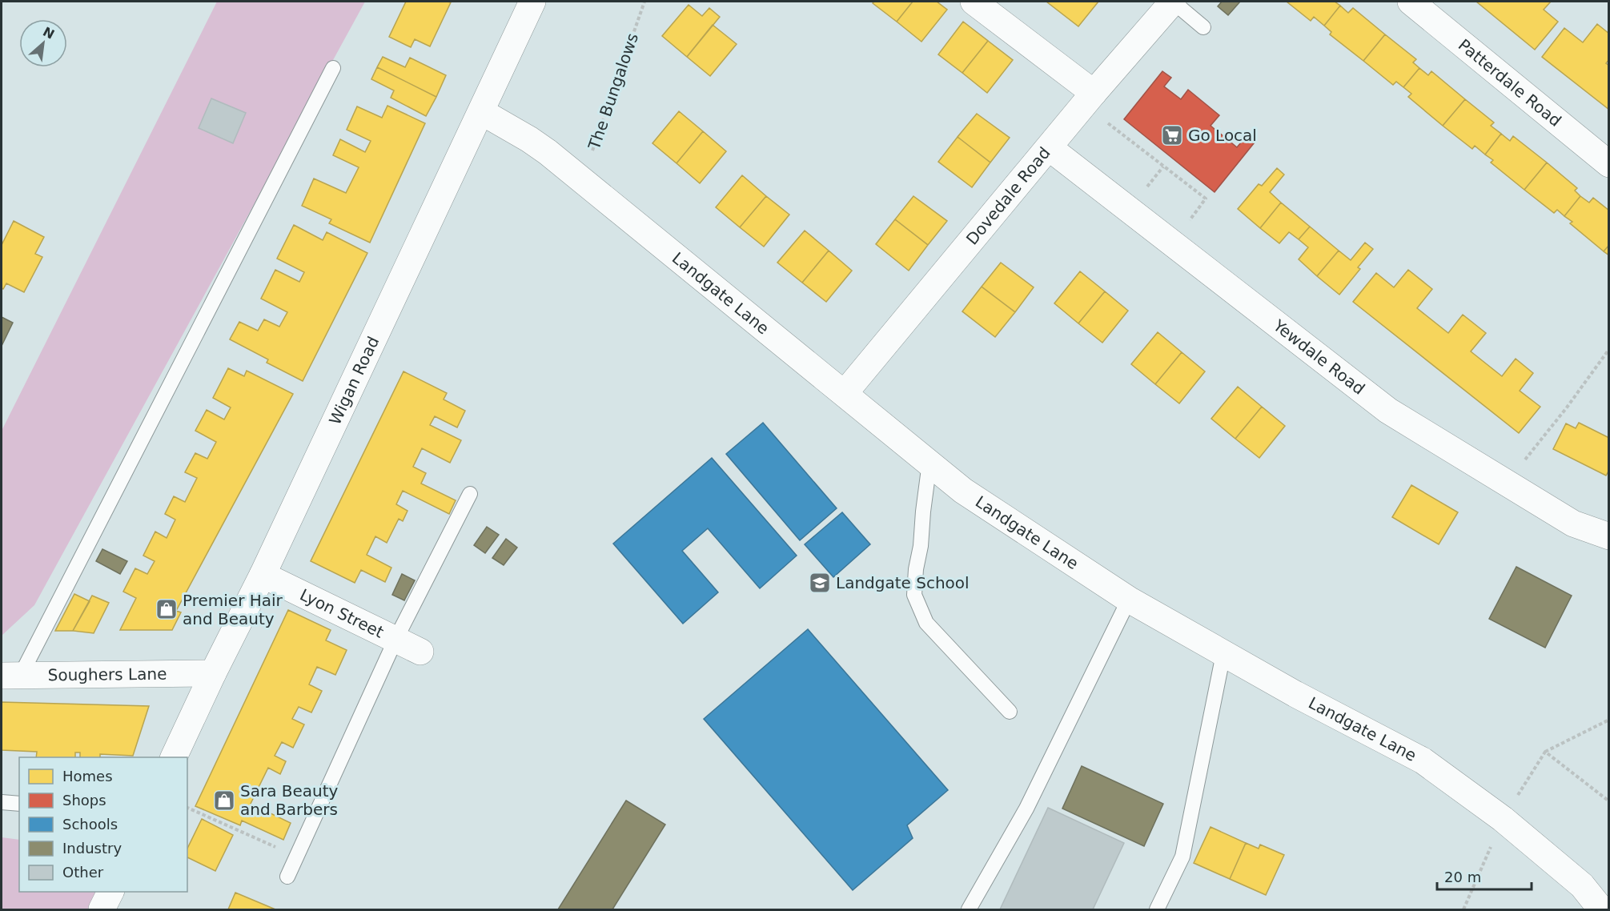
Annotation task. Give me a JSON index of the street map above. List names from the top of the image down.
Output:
{
  "streets": {
    "street": [
      "Patterdale Road",
      "Dovedale Road",
      "Landgate Lane",
      "Yewdale Road",
      "Wigan Road",
      "Lyon Street",
      "Soughers Lane"
    ],
    "path": ["The Bungalows"]
  },
  "crossings": [
    ["The Bungalows", "Landgate Lane"],
    ["Dovedale Road", "Landgate Lane"],
    ["Dovedale Road", "Yewdale Road"],
    ["Landgate Lane", "Wigan Road"],
    ["Wigan Road", "Lyon Street"],
    ["Wigan Road", "Soughers Lane"]
  ],
  "places": {
    "supermarket": ["Go Local"],
    "school or university": ["Landgate School"],
    "shop": ["Premier Hair and Beauty", "Sara Beauty and Barbers"]
  },
  "legend": [
    "Homes",
    "Shops",
    "Schools",
    "Industry",
    "Other"
  ],
  "scale_bar": "20 m",
  "north": "top right"
}
